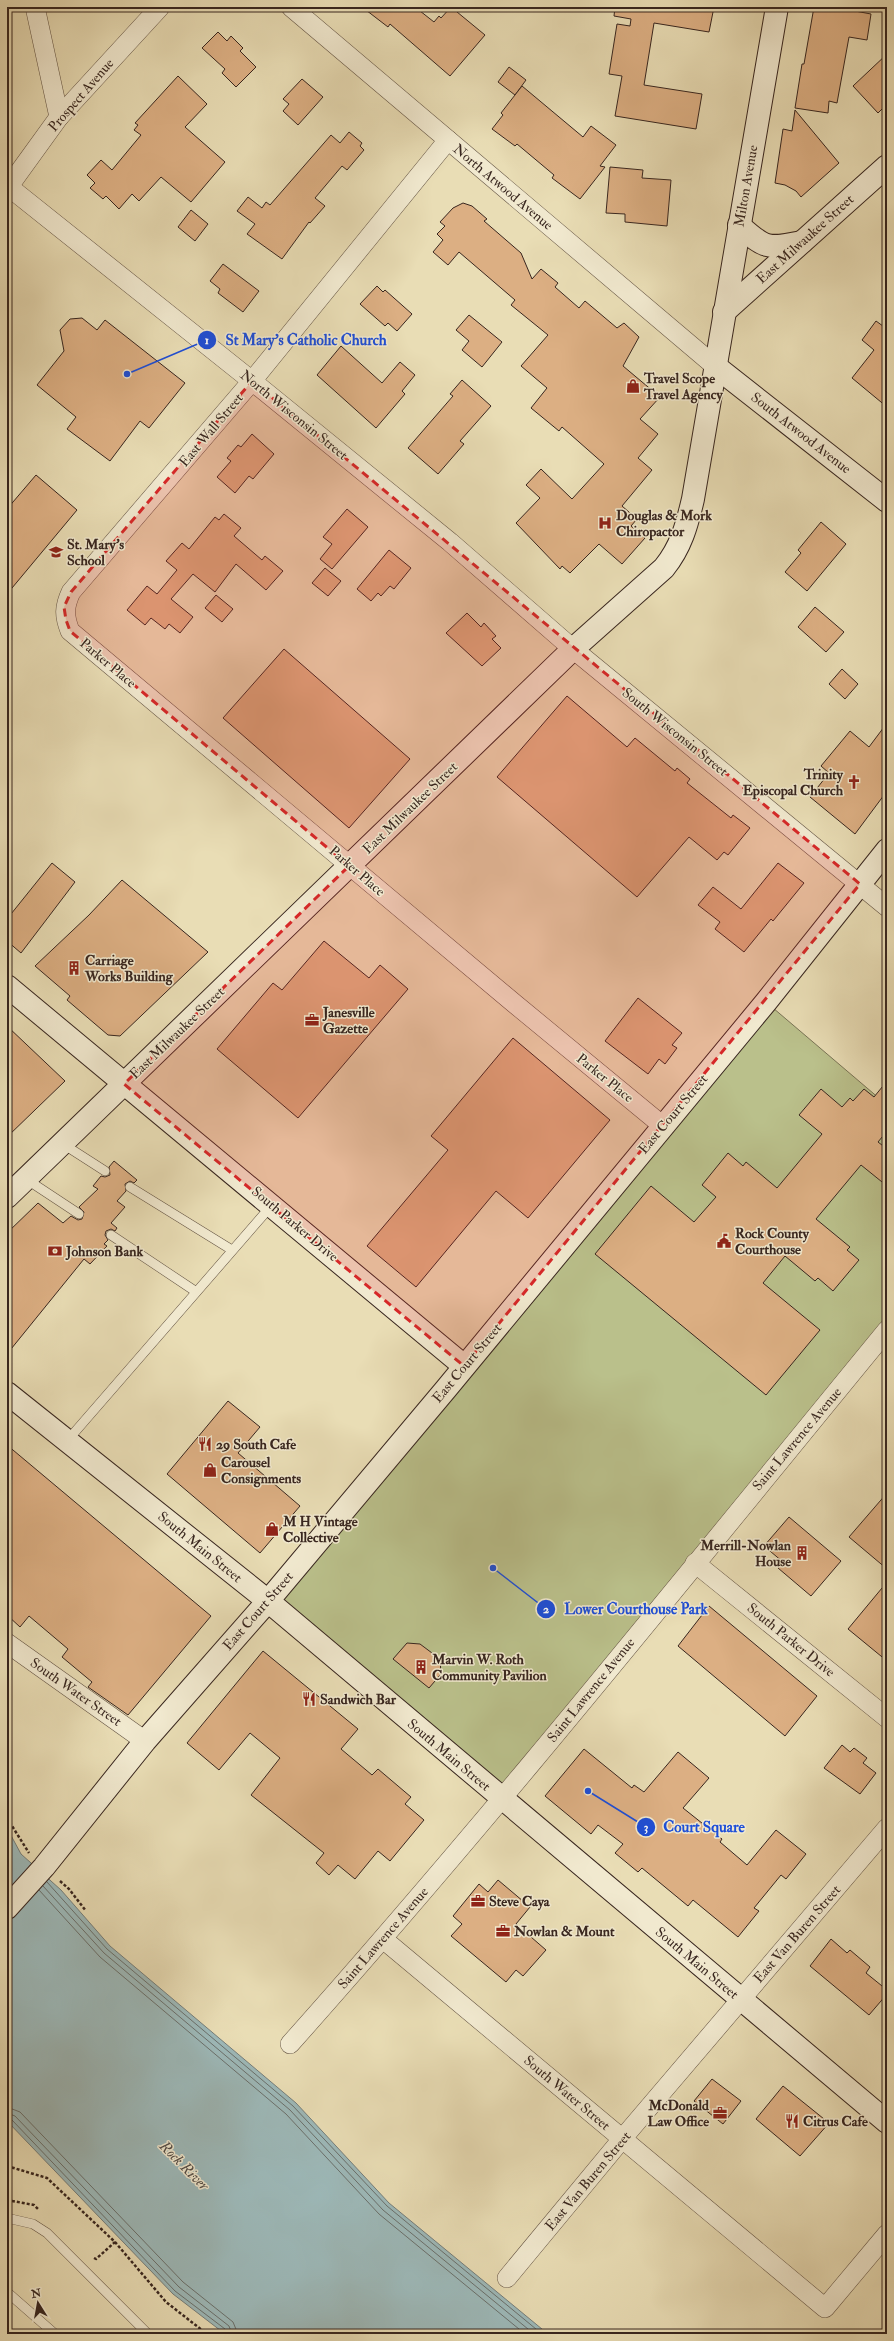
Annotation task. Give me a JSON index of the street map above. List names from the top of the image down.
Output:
{
  "streets": {
    "main road": [
      "Milton Avenue",
      "East Milwaukee Street",
      "South Atwood Avenue",
      "East Court Street",
      "South Parker Drive",
      "South Main Street"
    ],
    "street": [
      "Prospect Avenue",
      "North Atwood Avenue",
      "North Wisconsin Street",
      "East Wall Street",
      "Parker Place",
      "South Wisconsin Street",
      "Saint Lawrence Avenue",
      "South Water Street",
      "East Van Buren Street"
    ]
  },
  "crossings": [
    ["Prospect Avenue", "North Wisconsin Street"],
    ["Milton Avenue", "North Atwood Avenue"],
    ["Milton Avenue", "East Milwaukee Street"],
    ["Milton Avenue", "South Atwood Avenue"],
    ["North Atwood Avenue", "East Milwaukee Street"],
    ["North Atwood Avenue", "East Wall Street"],
    ["North Atwood Avenue", "South Atwood Avenue"],
    ["East Milwaukee Street", "North Wisconsin Street"],
    ["East Milwaukee Street", "South Atwood Avenue"],
    ["East Milwaukee Street", "Parker Place"],
    ["East Milwaukee Street", "South Wisconsin Street"],
    ["East Milwaukee Street", "South Parker Drive"],
    ["North Wisconsin Street", "East Wall Street"],
    ["North Wisconsin Street", "South Wisconsin Street"],
    ["East Wall Street", "Parker Place"],
    ["Parker Place", "East Court Street"],
    ["South Wisconsin Street", "East Court Street"],
    ["East Court Street", "South Parker Drive"],
    ["East Court Street", "South Main Street"],
    ["East Court Street", "South Water Street"],
    ["South Parker Drive", "Saint Lawrence Avenue"],
    ["Saint Lawrence Avenue", "South Main Street"],
    ["Saint Lawrence Avenue", "South Water Street"],
    ["South Main Street", "East Van Buren Street"],
    ["South Water Street", "East Van Buren Street"]
  ],
  "water": ["Rock River"],
  "places": {
    "other": ["St Mary's Catholic Church", "Lower Courthouse Park", "Court Square"],
    "shop": ["Travel Scope Travel Agency", "Carousel Consignments", "M H Vintage Collective"],
    "hospital": ["Douglas & Mork Chiropactor"],
    "school or university": ["St. Mary's School"],
    "church": ["Trinity Episcopal Church"],
    "building": ["Carriage Works Building", "Merrill-Nowlan House", "Marvin W. Roth Community Pavilion"],
    "office": [
      "Janesville Gazette",
      "Steve Caya",
      "Nowlan & Mount",
      "McDonald Law Office"
    ],
    "public building": ["Rock County Courthouse"],
    "bank": ["Johnson Bank"],
    "restaurant": ["29 South Cafe", "Sandwich Bar", "Citrus Cafe"]
  },
  "north": "top"
}
